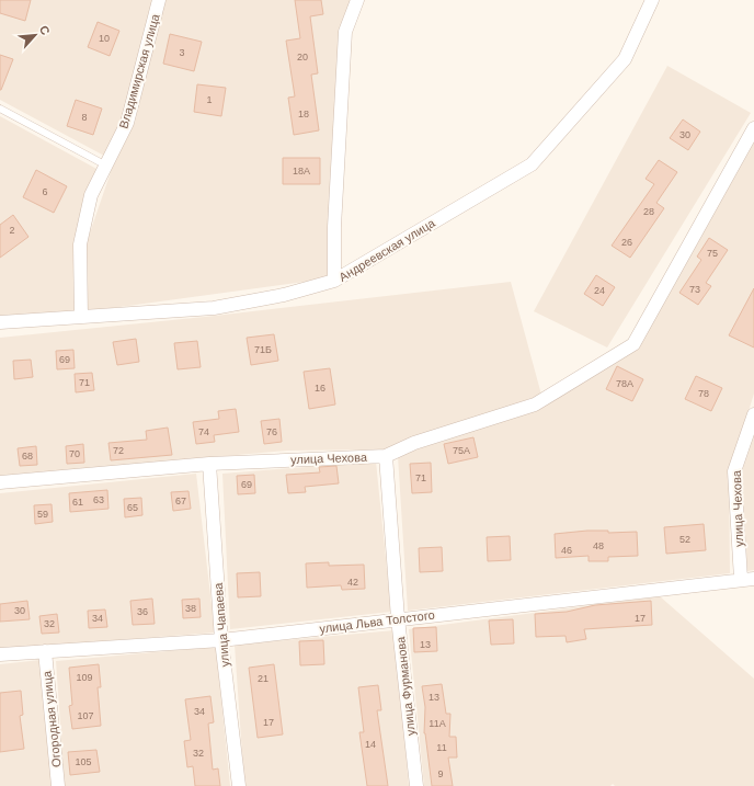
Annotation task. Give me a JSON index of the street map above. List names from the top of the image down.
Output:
{
  "streets": {
    "street": [
      "Владимирская улица",
      "Андреевская улица",
      "улица Чехова",
      "улица Льва Толстого",
      "улица Чапаева",
      "улица Фурманова",
      "Огородная улица"
    ]
  },
  "crossings": [
    ["Владимирская улица", "Андреевская улица"],
    ["улица Чехова", "улица Льва Толстого"],
    ["улица Чехова", "улица Чапаева"],
    ["улица Чехова", "улица Фурманова"],
    ["улица Льва Толстого", "улица Чапаева"],
    ["улица Льва Толстого", "улица Фурманова"],
    ["улица Льва Толстого", "Огородная улица"]
  ],
  "house_numbers": [
    "10",
    "3",
    "20",
    "1",
    "18",
    "8",
    "30",
    "18А",
    "6",
    "28",
    "2",
    "26",
    "75",
    "73",
    "24",
    "71Б",
    "69",
    "71",
    "78А",
    "16",
    "78",
    "74",
    "76",
    "72",
    "75А",
    "70",
    "68",
    "71",
    "69",
    "63",
    "67",
    "61",
    "65",
    "59",
    "52",
    "48",
    "46",
    "42",
    "38",
    "30",
    "36",
    "34",
    "17",
    "32",
    "13",
    "109",
    "21",
    "13",
    "34",
    "107",
    "17",
    "11А",
    "14",
    "11",
    "32",
    "105",
    "9"
  ],
  "north": "top right"
}
